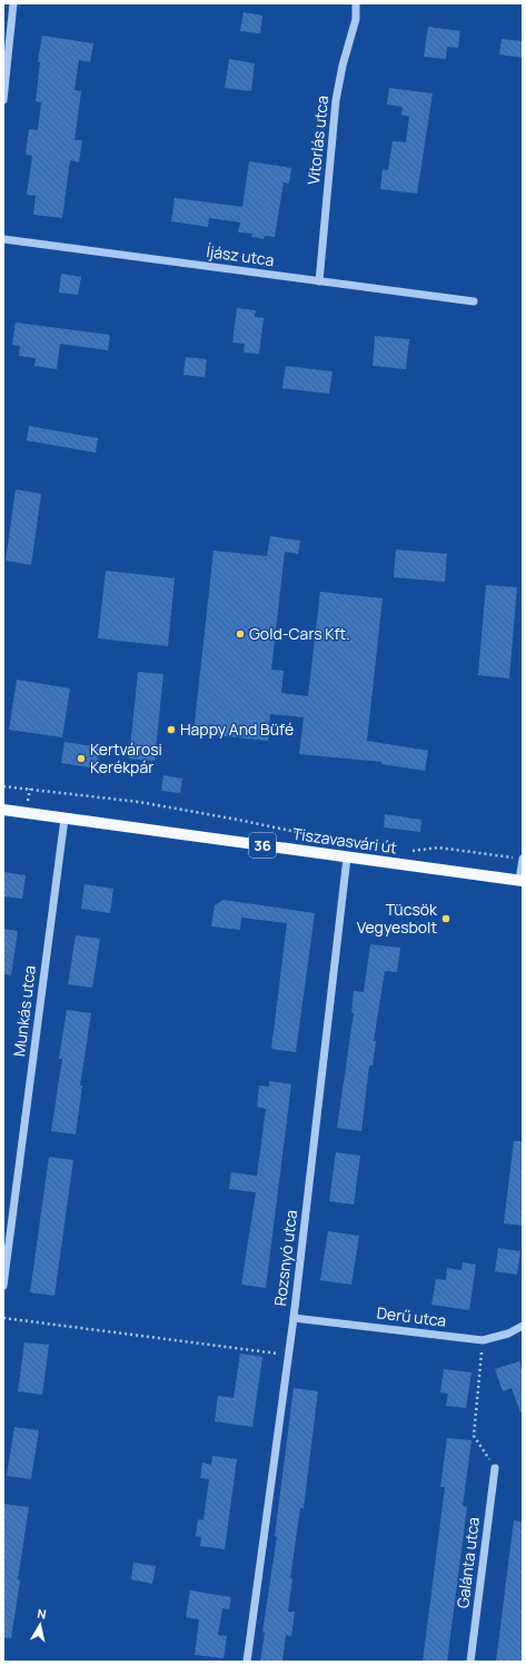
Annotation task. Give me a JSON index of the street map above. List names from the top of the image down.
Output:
{
  "streets": {
    "main road": ["Tiszavasvári út", "36"],
    "street": [
      "Vitorlás utca",
      "Íjász utca",
      "Munkás utca",
      "Rozsnyó utca",
      "Derű utca",
      "Galánta utca"
    ]
  },
  "crossings": [
    ["Vitorlás utca", "Íjász utca"],
    ["Tiszavasvári út", "Munkás utca"],
    ["Tiszavasvári út", "Rozsnyó utca"],
    ["Rozsnyó utca", "Derű utca"]
  ],
  "places": [
    "Gold-Cars Kft.",
    "Happy And Büfé",
    "Kertvárosi Kerékpár",
    "Tücsök Vegyesbolt"
  ],
  "north": "top"
}
